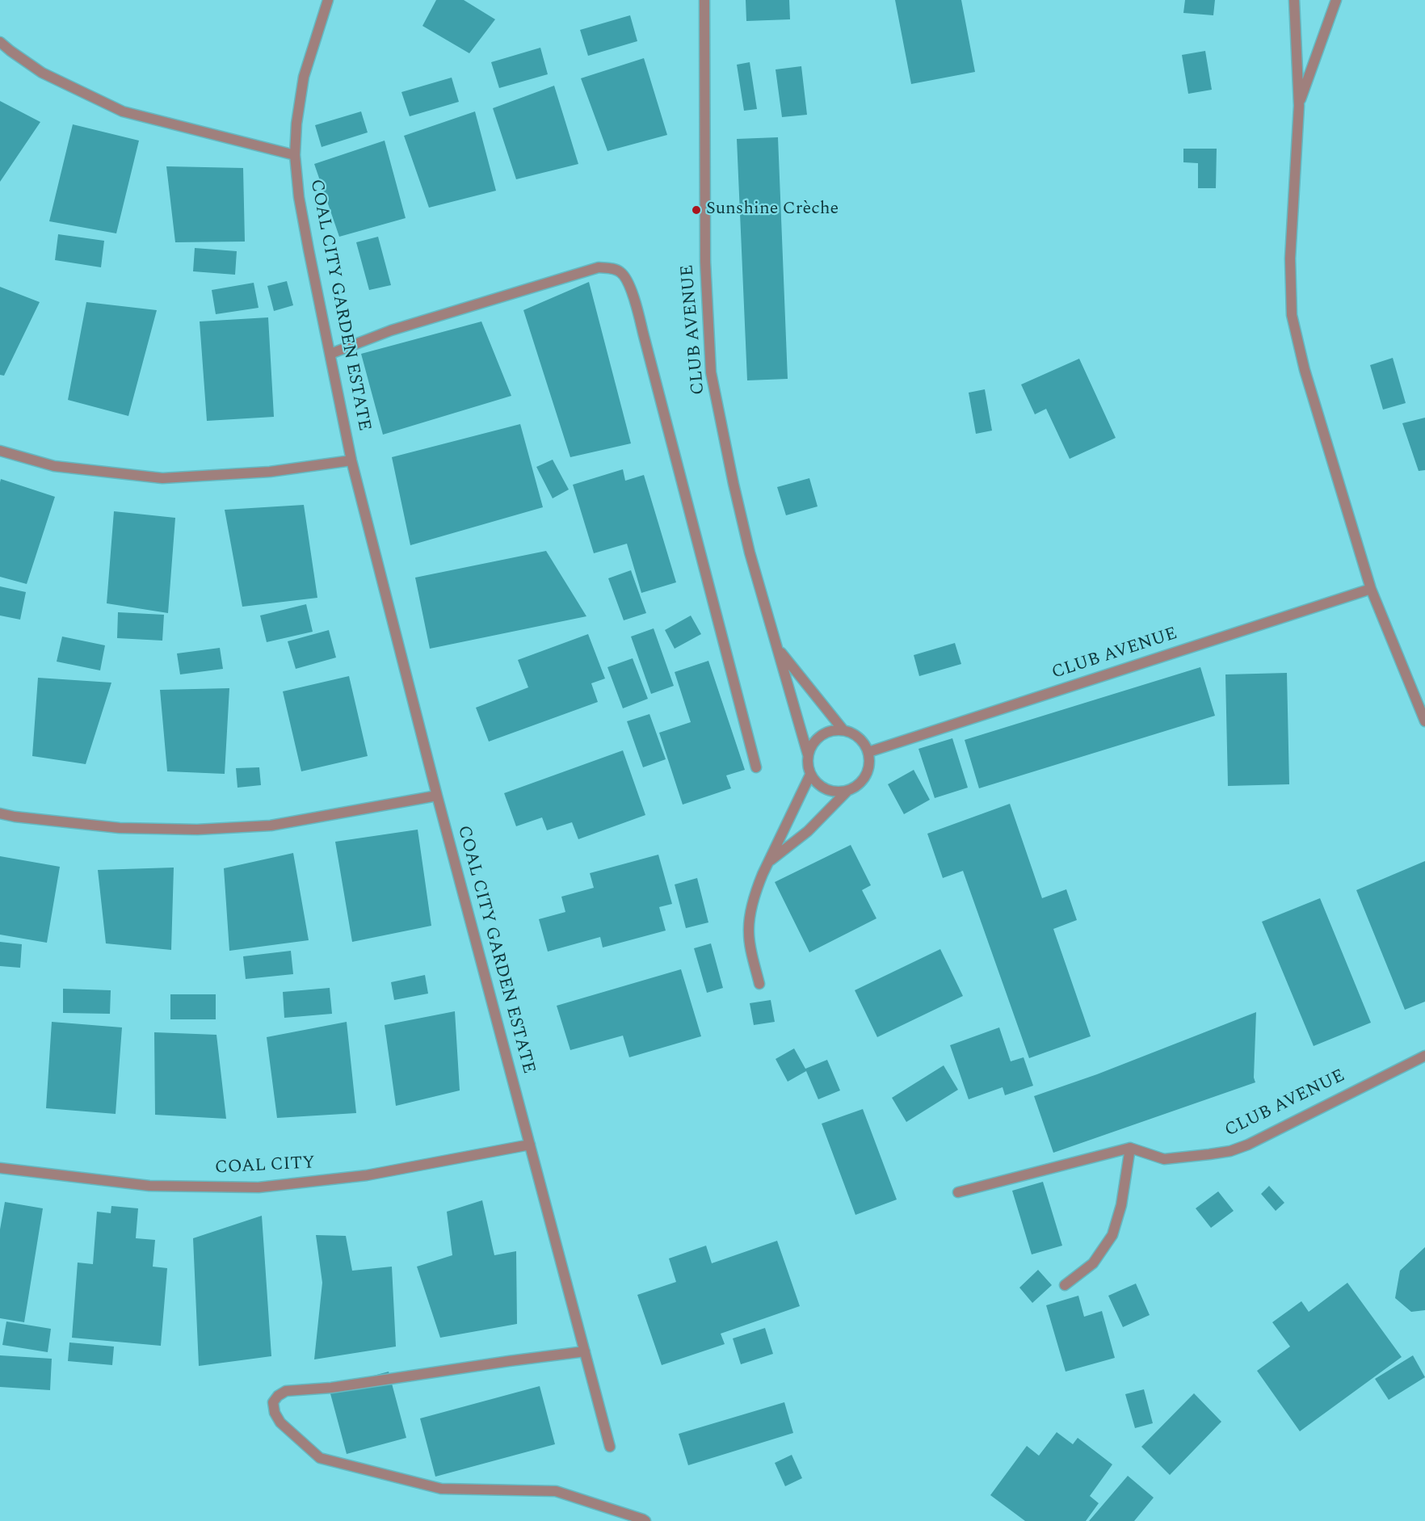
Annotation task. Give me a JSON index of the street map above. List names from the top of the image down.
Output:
{
  "streets": {
    "street": ["COAL CITY GARDEN ESTATE", "CLUB AVENUE", "COAL CITY"]
  },
  "crossings": [
    ["COAL CITY GARDEN ESTATE", "COAL CITY"]
  ],
  "places": ["Sunshine Crèche"]
}
